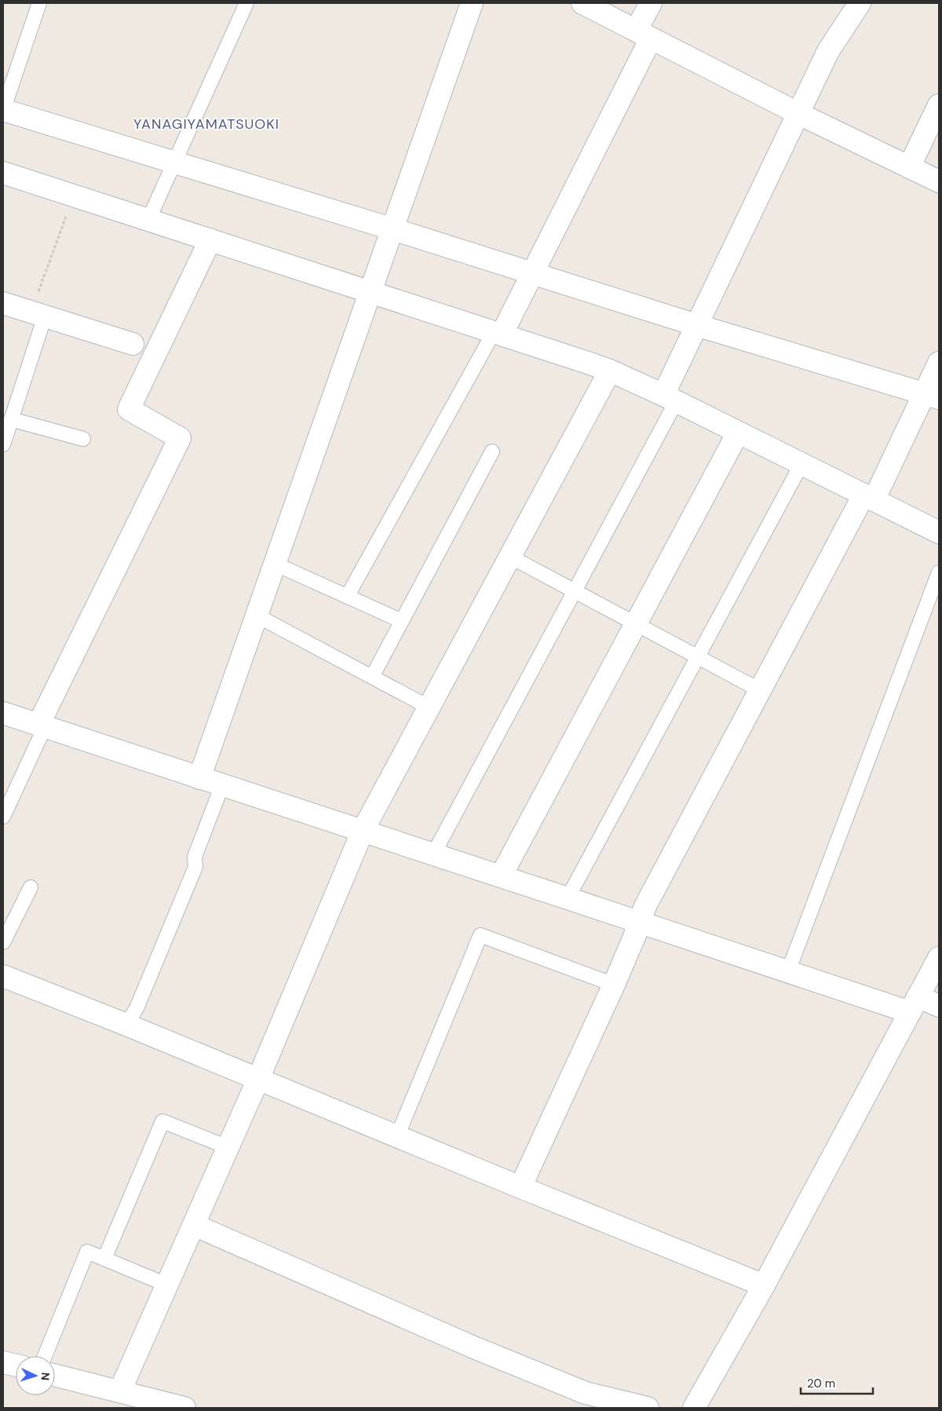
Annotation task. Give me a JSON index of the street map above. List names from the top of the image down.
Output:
{
  "districts": ["YANAGIYAMATSUOKI"],
  "scale_bar": "20 m",
  "north": "right"
}
